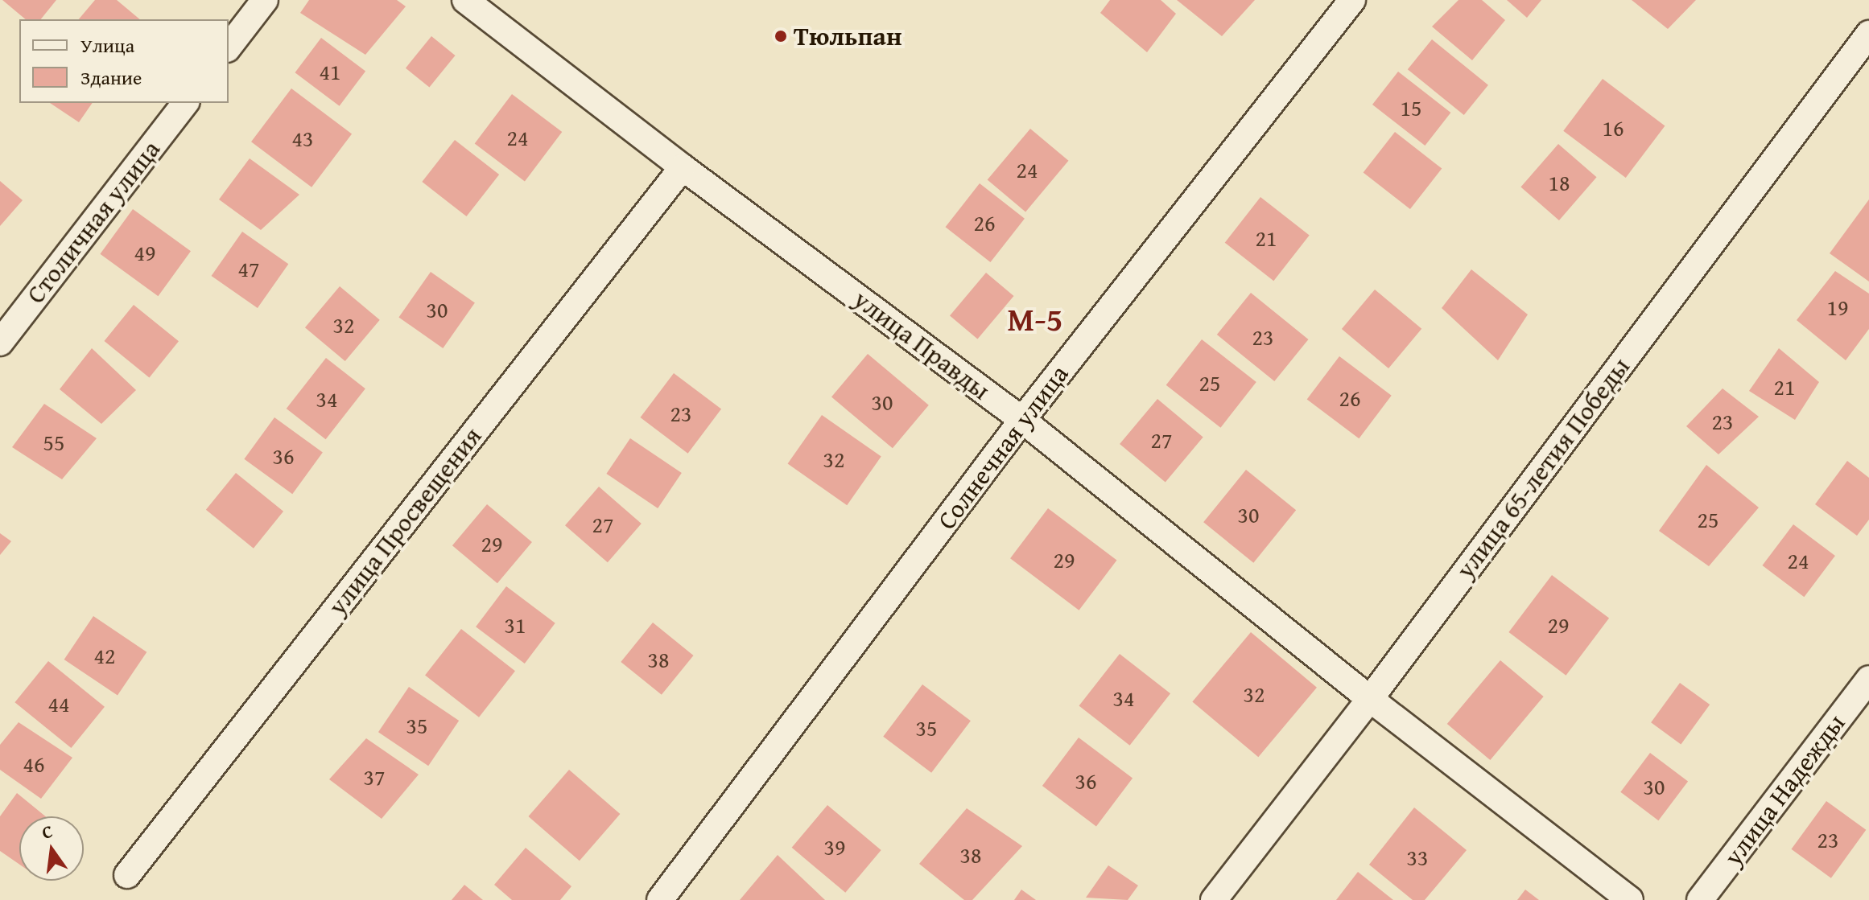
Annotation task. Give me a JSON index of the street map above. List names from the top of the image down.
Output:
{
  "streets": {
    "street": [
      "Столичная улица",
      "улица Правды",
      "Солнечная улица",
      "улица 65-летия Победы",
      "улица Просвещения",
      "улица Надежды"
    ]
  },
  "crossings": [
    ["улица Правды", "Солнечная улица"],
    ["улица Правды", "улица 65-летия Победы"],
    ["улица Правды", "улица Просвещения"]
  ],
  "districts": ["М-5"],
  "places": ["Тюльпан"],
  "house_numbers": [
    "41",
    "15",
    "16",
    "24",
    "43",
    "24",
    "18",
    "26",
    "21",
    "49",
    "47",
    "19",
    "30",
    "32",
    "23",
    "25",
    "21",
    "26",
    "34",
    "30",
    "23",
    "23",
    "27",
    "55",
    "36",
    "32",
    "30",
    "25",
    "27",
    "29",
    "29",
    "24",
    "31",
    "29",
    "42",
    "38",
    "32",
    "34",
    "44",
    "35",
    "35",
    "46",
    "37",
    "36",
    "30",
    "23",
    "39",
    "38",
    "33"
  ],
  "legend": ["Улица", "Здание"],
  "north": "top"
}
